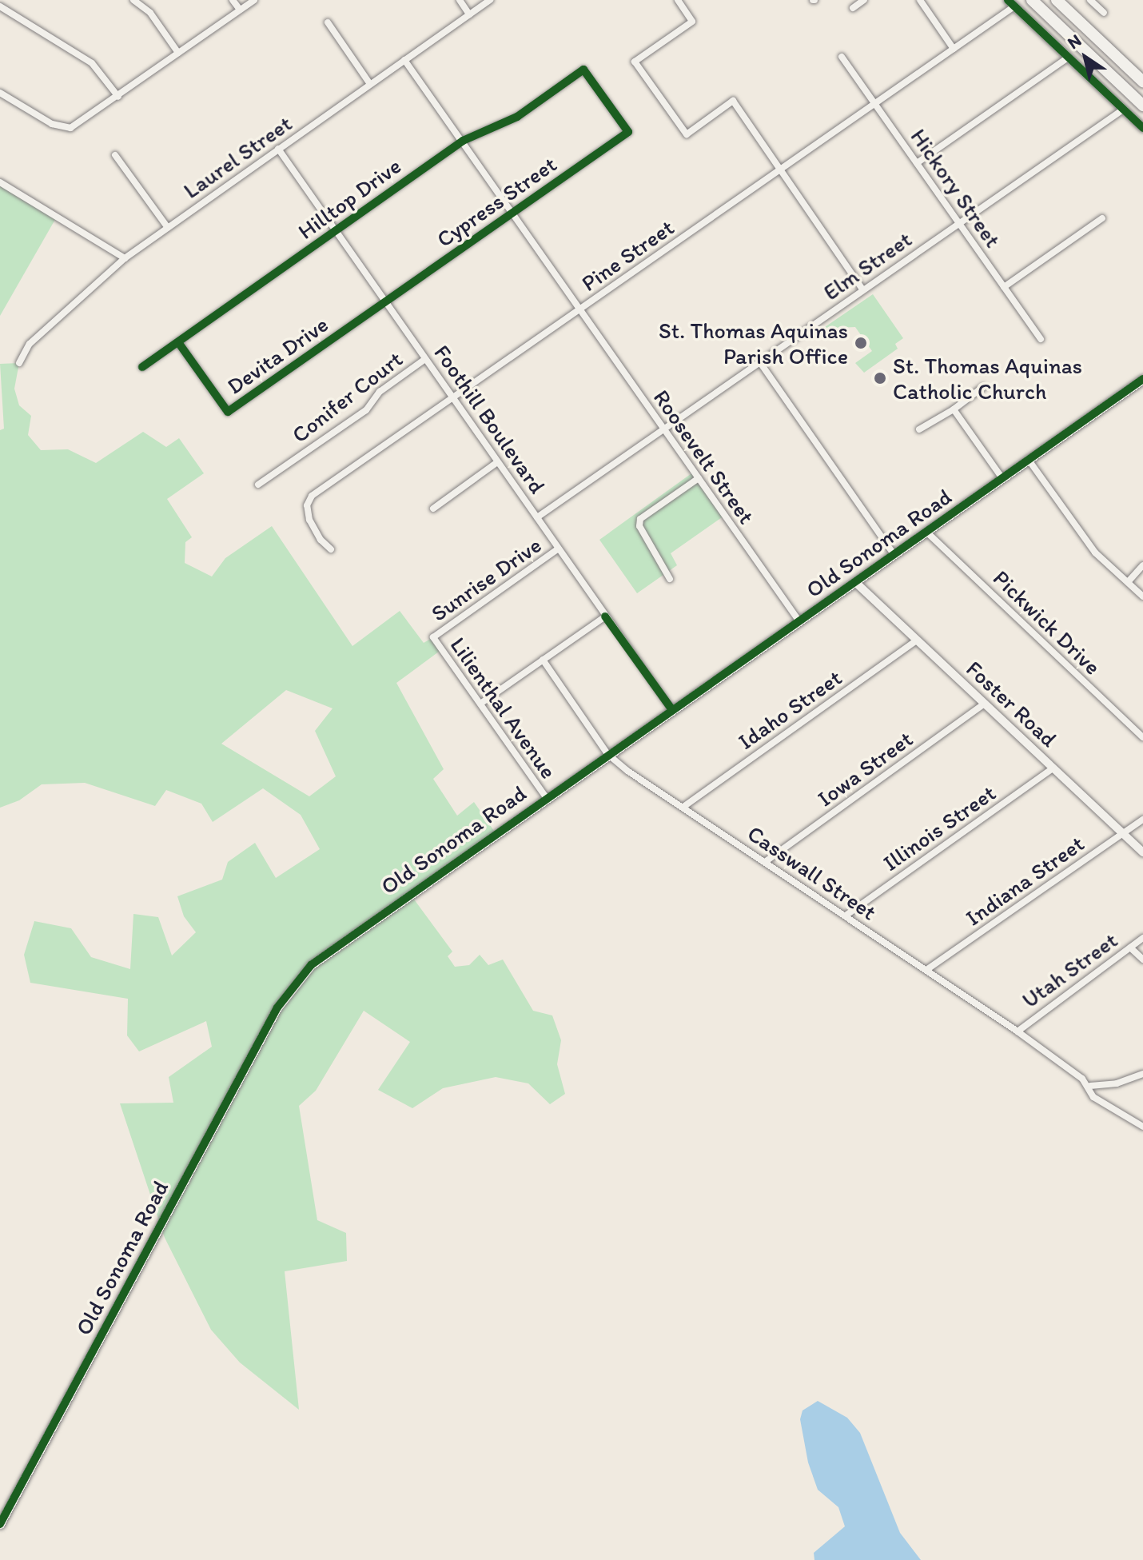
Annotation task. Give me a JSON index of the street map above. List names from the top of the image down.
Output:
{
  "streets": {
    "main road": ["Old Sonoma Road"],
    "street": [
      "Laurel Street",
      "Hickory Street",
      "Hilltop Drive",
      "Cypress Street",
      "Pine Street",
      "Elm Street",
      "Devita Drive",
      "Conifer Court",
      "Foothill Boulevard",
      "Roosevelt Street",
      "Sunrise Drive",
      "Pickwick Drive",
      "Foster Road",
      "Lilienthal Avenue",
      "Idaho Street",
      "Iowa Street",
      "Illinois Street",
      "Casswall Street",
      "Indiana Street",
      "Utah Street"
    ]
  },
  "crossings": [
    ["Laurel Street", "Foothill Boulevard"],
    ["Laurel Street", "Roosevelt Street"],
    ["Hickory Street", "Pine Street"],
    ["Hickory Street", "Elm Street"],
    ["Hilltop Drive", "Cypress Street"],
    ["Hilltop Drive", "Devita Drive"],
    ["Hilltop Drive", "Foothill Boulevard"],
    ["Hilltop Drive", "Roosevelt Street"],
    ["Cypress Street", "Devita Drive"],
    ["Cypress Street", "Foothill Boulevard"],
    ["Cypress Street", "Roosevelt Street"],
    ["Pine Street", "Foothill Boulevard"],
    ["Pine Street", "Roosevelt Street"],
    ["Elm Street", "Foothill Boulevard"],
    ["Elm Street", "Roosevelt Street"],
    ["Devita Drive", "Foothill Boulevard"],
    ["Conifer Court", "Foothill Boulevard"],
    ["Foothill Boulevard", "Old Sonoma Road"],
    ["Foothill Boulevard", "Sunrise Drive"],
    ["Roosevelt Street", "Old Sonoma Road"],
    ["Old Sonoma Road", "Pickwick Drive"],
    ["Old Sonoma Road", "Foster Road"],
    ["Old Sonoma Road", "Lilienthal Avenue"],
    ["Old Sonoma Road", "Casswall Street"],
    ["Sunrise Drive", "Lilienthal Avenue"],
    ["Foster Road", "Idaho Street"],
    ["Foster Road", "Iowa Street"],
    ["Foster Road", "Illinois Street"],
    ["Foster Road", "Indiana Street"],
    ["Idaho Street", "Casswall Street"],
    ["Iowa Street", "Casswall Street"],
    ["Illinois Street", "Casswall Street"],
    ["Casswall Street", "Indiana Street"],
    ["Casswall Street", "Utah Street"]
  ],
  "places": ["St. Thomas Aquinas Parish Office", "St. Thomas Aquinas Catholic Church"],
  "north": "top left"
}
